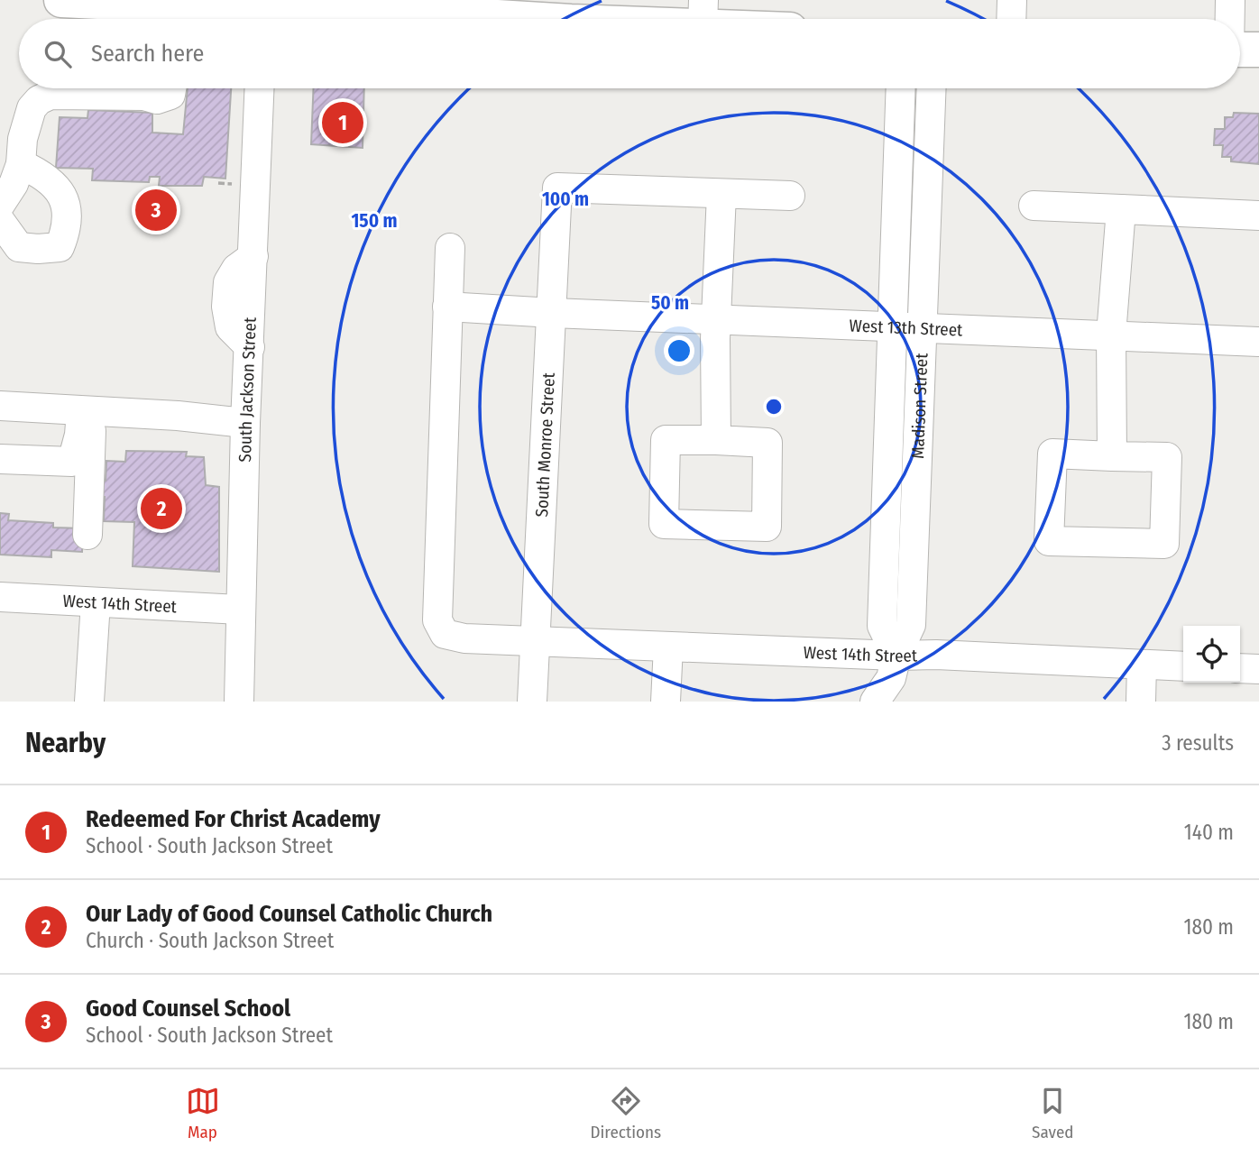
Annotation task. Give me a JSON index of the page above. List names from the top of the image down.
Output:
{
  "streets": {
    "street": [
      "West 13th Street",
      "South Jackson Street",
      "Madison Street",
      "South Monroe Street",
      "West 14th Street"
    ]
  },
  "crossings": [
    ["West 13th Street", "Madison Street"],
    ["West 13th Street", "South Monroe Street"],
    ["West 13th Street", "West 14th Street"],
    ["South Jackson Street", "West 14th Street"],
    ["Madison Street", "West 14th Street"],
    ["South Monroe Street", "West 14th Street"]
  ],
  "page": {
    "search": "Search here",
    "pins": ["1", "3", "2"],
    "heading": ["Nearby", "3 results"],
    "list": [
      {
        "mark": "1",
        "name": "Redeemed For Christ Academy",
        "note": "School · South Jackson Street",
        "value": "140 m"
      },
      {
        "mark": "2",
        "name": "Our Lady of Good Counsel Catholic Church",
        "note": "Church · South Jackson Street",
        "value": "180 m"
      },
      {
        "mark": "3",
        "name": "Good Counsel School",
        "note": "School · South Jackson Street",
        "value": "180 m"
      }
    ],
    "nav": ["Map", "Directions", "Saved"]
  },
  "rings": ["100 m", "150 m", "50 m"]
}
